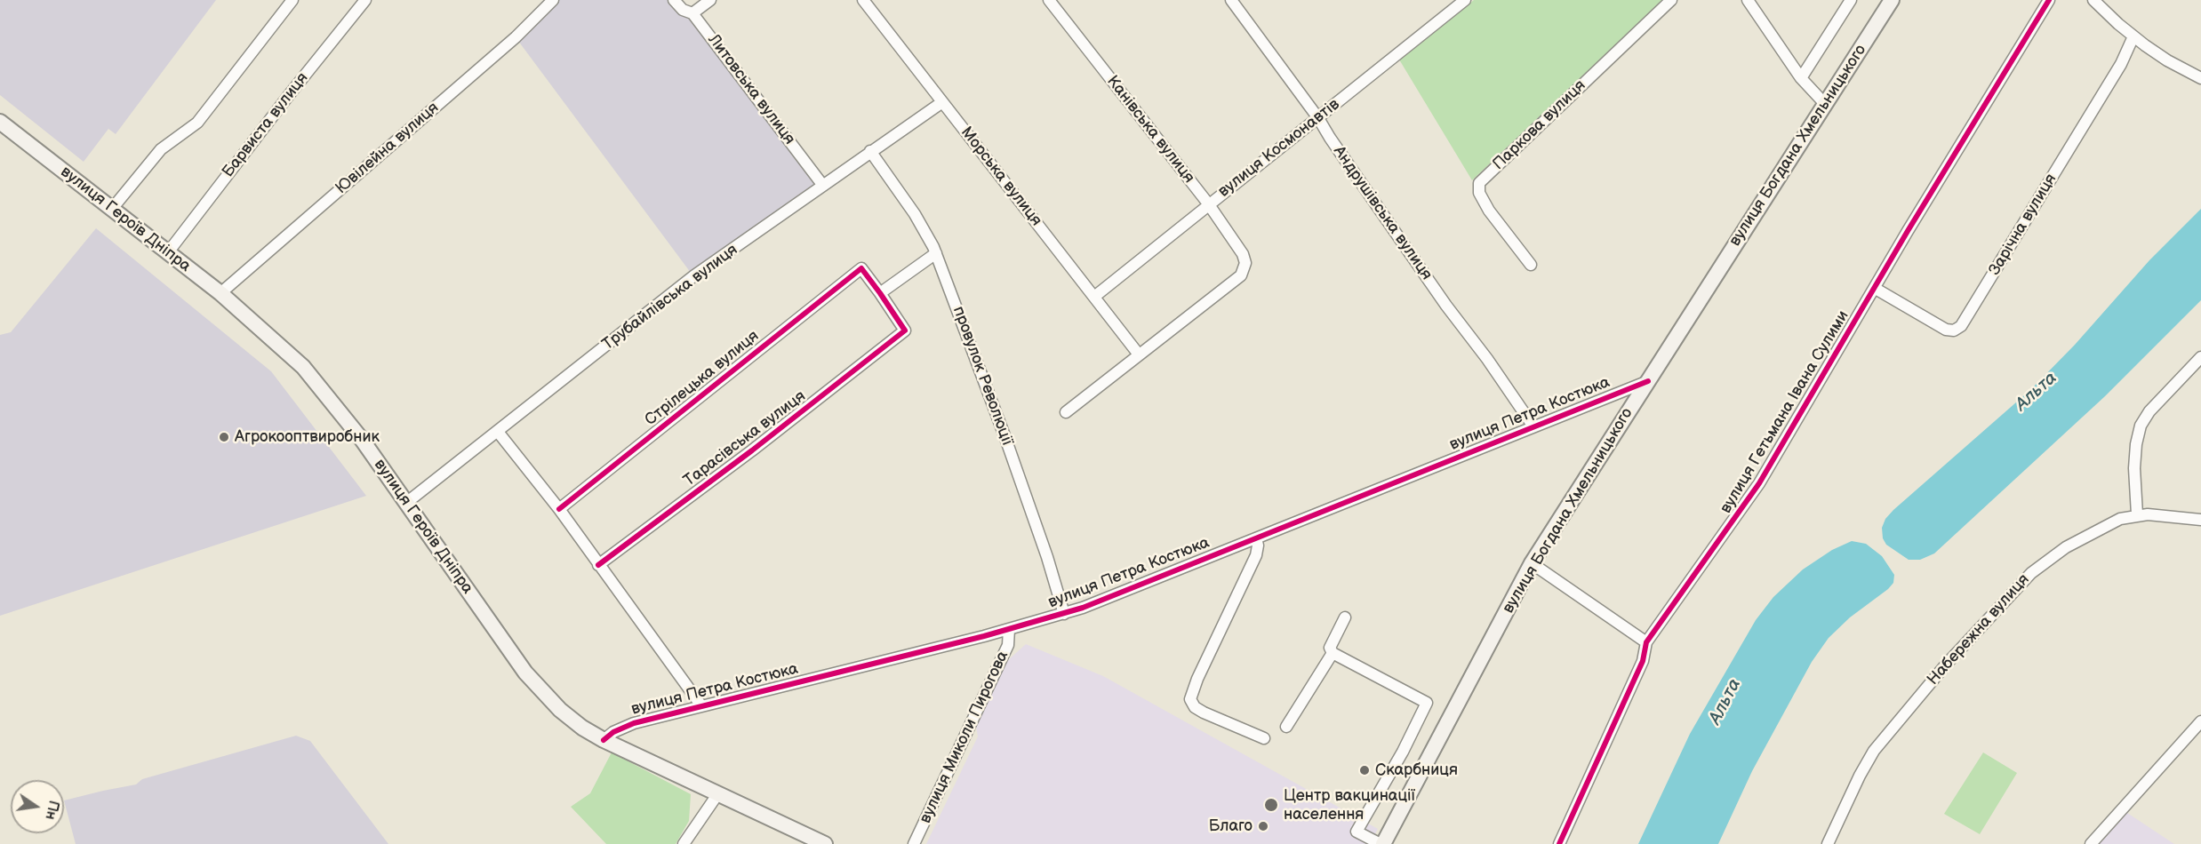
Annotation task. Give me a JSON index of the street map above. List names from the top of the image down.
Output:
{
  "streets": {
    "main road": ["вулиця Богдана Хмельницького", "вулиця Героїв Дніпра"],
    "street": [
      "Литовська вулиця",
      "Барвиста вулиця",
      "Паркова вулиця",
      "Канівська вулиця",
      "Ювілейна вулиця",
      "вулиця Космонавтів",
      "Морська вулиця",
      "Андрушівська вулиця",
      "Зарічна вулиця",
      "Трубайлівська вулиця",
      "провулок Революції",
      "Стрілецька вулиця",
      "вулиця Гетьмана Івана Сулими",
      "вулиця Петра Костюка",
      "Тарасівська вулиця",
      "Набережна вулиця",
      "вулиця Миколи Пирогова"
    ]
  },
  "crossings": [
    ["Литовська вулиця", "Трубайлівська вулиця"],
    ["Барвиста вулиця", "вулиця Героїв Дніпра"],
    ["Канівська вулиця", "вулиця Космонавтів"],
    ["Канівська вулиця", "Морська вулиця"],
    ["вулиця Богдана Хмельницького", "вулиця Петра Костюка"],
    ["Ювілейна вулиця", "вулиця Героїв Дніпра"],
    ["вулиця Космонавтів", "Морська вулиця"],
    ["вулиця Космонавтів", "Андрушівська вулиця"],
    ["Морська вулиця", "Трубайлівська вулиця"],
    ["Андрушівська вулиця", "вулиця Петра Костюка"],
    ["вулиця Героїв Дніпра", "Трубайлівська вулиця"],
    ["вулиця Героїв Дніпра", "вулиця Петра Костюка"],
    ["Зарічна вулиця", "вулиця Гетьмана Івана Сулими"],
    ["Трубайлівська вулиця", "провулок Революції"],
    ["провулок Революції", "вулиця Петра Костюка"],
    ["Стрілецька вулиця", "Тарасівська вулиця"],
    ["вулиця Петра Костюка", "вулиця Миколи Пирогова"]
  ],
  "water": ["Альта"],
  "places": [
    "Агрокооптвиробник",
    "Скарбниця",
    "Центр вакцинації населення",
    "Благо"
  ],
  "north": "right"
}
